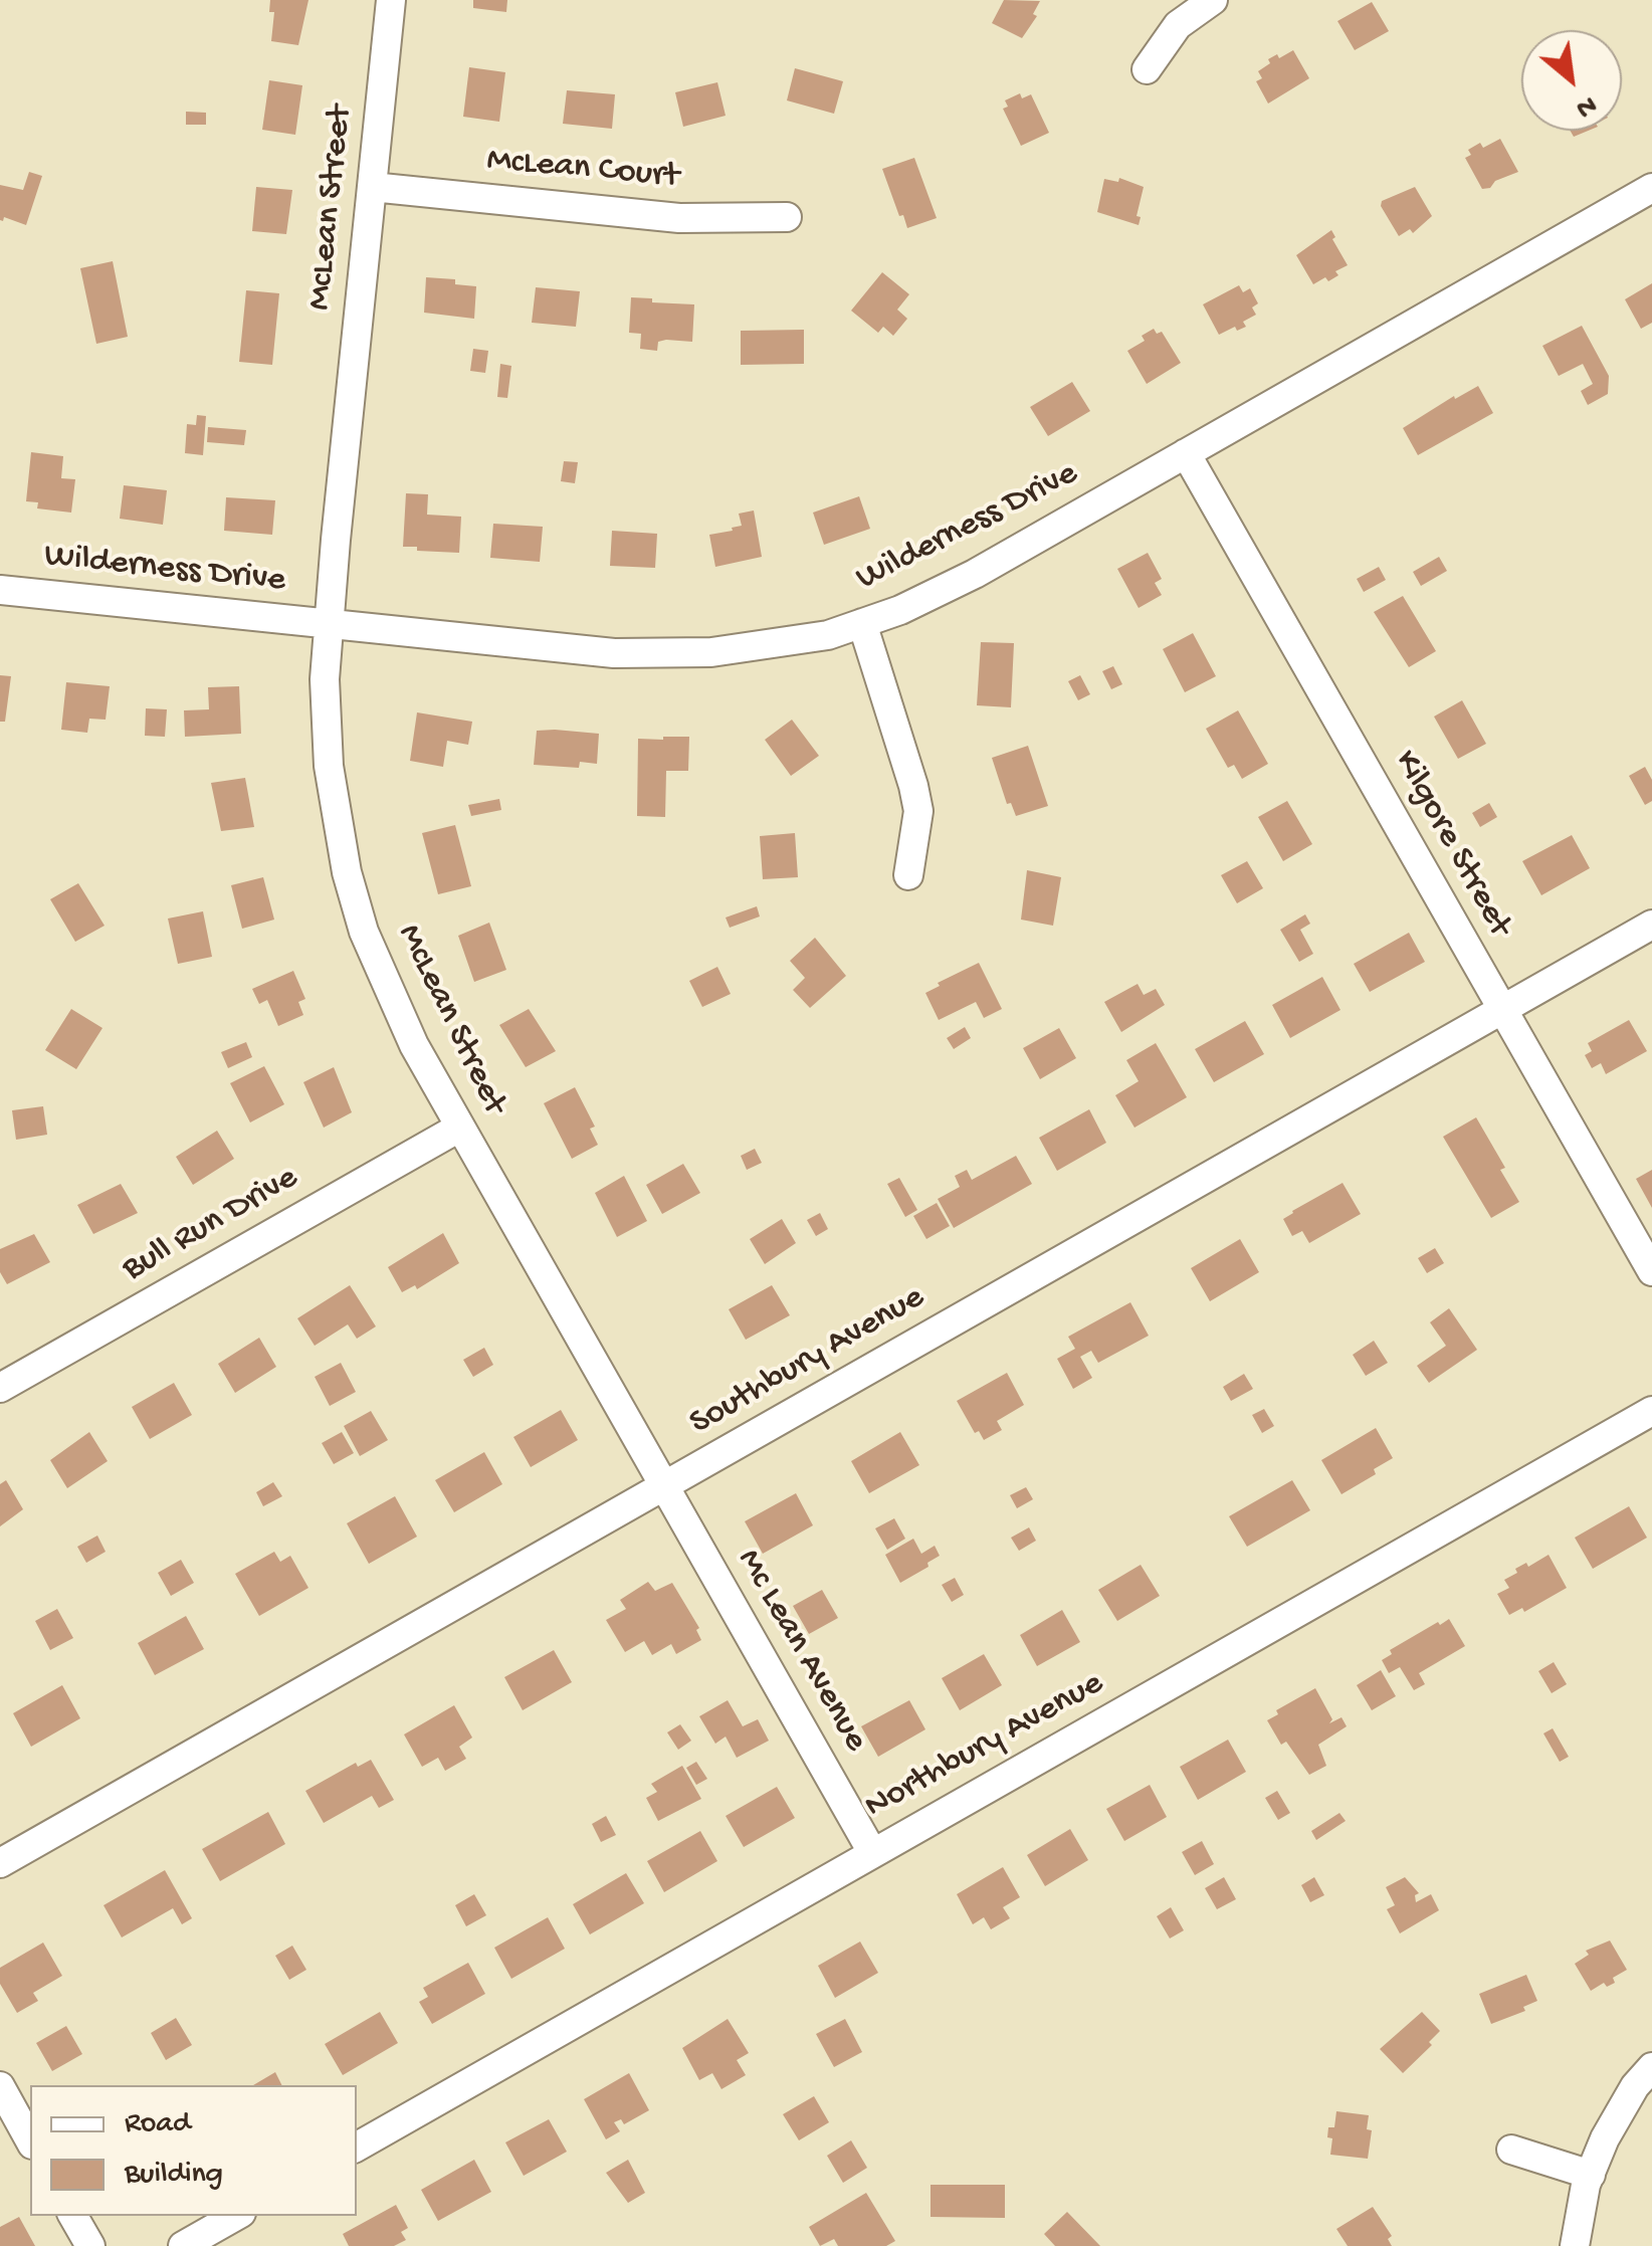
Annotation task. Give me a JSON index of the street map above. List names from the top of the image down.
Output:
{
  "streets": {
    "street": [
      "McLean Court",
      "McLean Street",
      "Wilderness Drive",
      "Kilgore Street",
      "Bull Run Drive",
      "Southbury Avenue",
      "Mc Lean Avenue",
      "Northbury Avenue"
    ]
  },
  "crossings": [
    ["McLean Court", "McLean Street"],
    ["McLean Street", "Wilderness Drive"],
    ["McLean Street", "Bull Run Drive"],
    ["McLean Street", "Southbury Avenue"],
    ["McLean Street", "Mc Lean Avenue"],
    ["Wilderness Drive", "Kilgore Street"],
    ["Kilgore Street", "Southbury Avenue"],
    ["Southbury Avenue", "Mc Lean Avenue"],
    ["Mc Lean Avenue", "Northbury Avenue"]
  ],
  "legend": ["Road", "Building"],
  "north": "bottom right"
}
